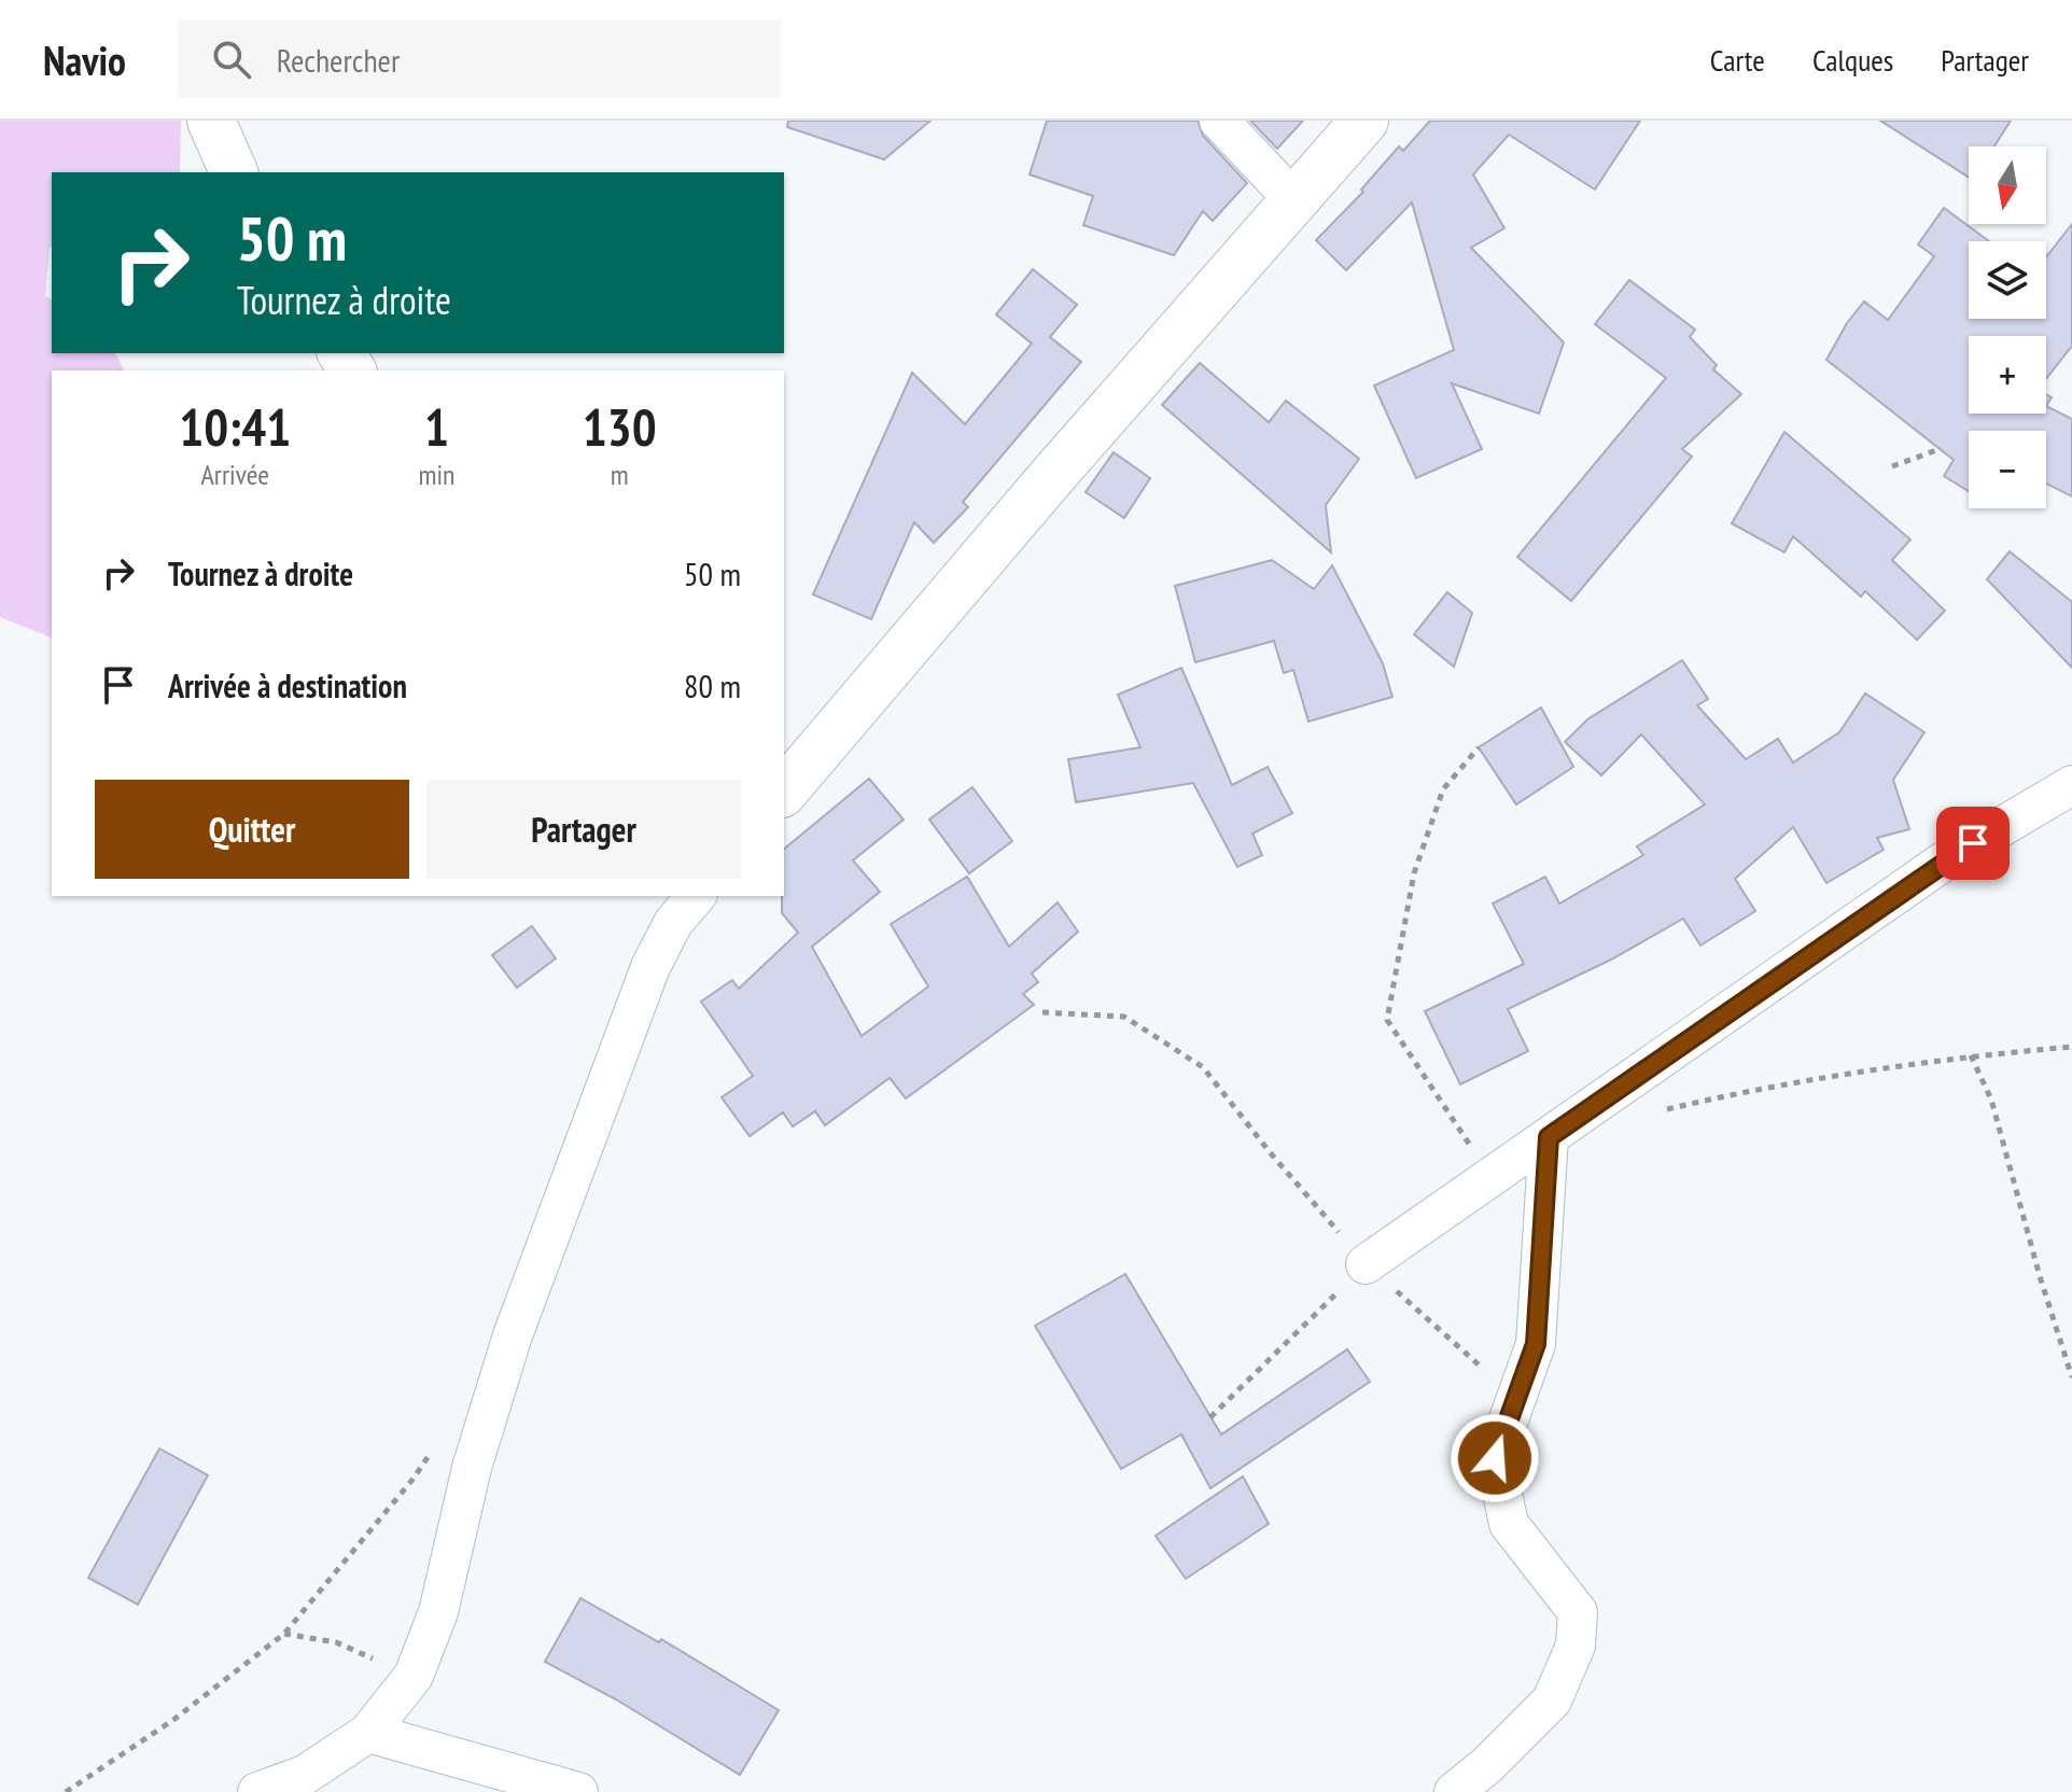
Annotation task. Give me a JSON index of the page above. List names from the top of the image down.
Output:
{
  "north": "bottom",
  "page": {
    "header": "Navio",
    "search": "Rechercher",
    "nav": ["Carte", "Calques", "Partager"],
    "map_buttons": ["+", "−"],
    "turn": ["50 m", "Tournez à droite"],
    "eta": [
      "10:41",
      "Arrivée",
      "1",
      "min",
      "130",
      "m"
    ],
    "list": [
      {
        "name": "Tournez à droite",
        "value": "50 m"
      },
      {
        "name": "Arrivée à destination",
        "value": "80 m"
      }
    ],
    "buttons": ["Quitter", "Partager"]
  }
}
